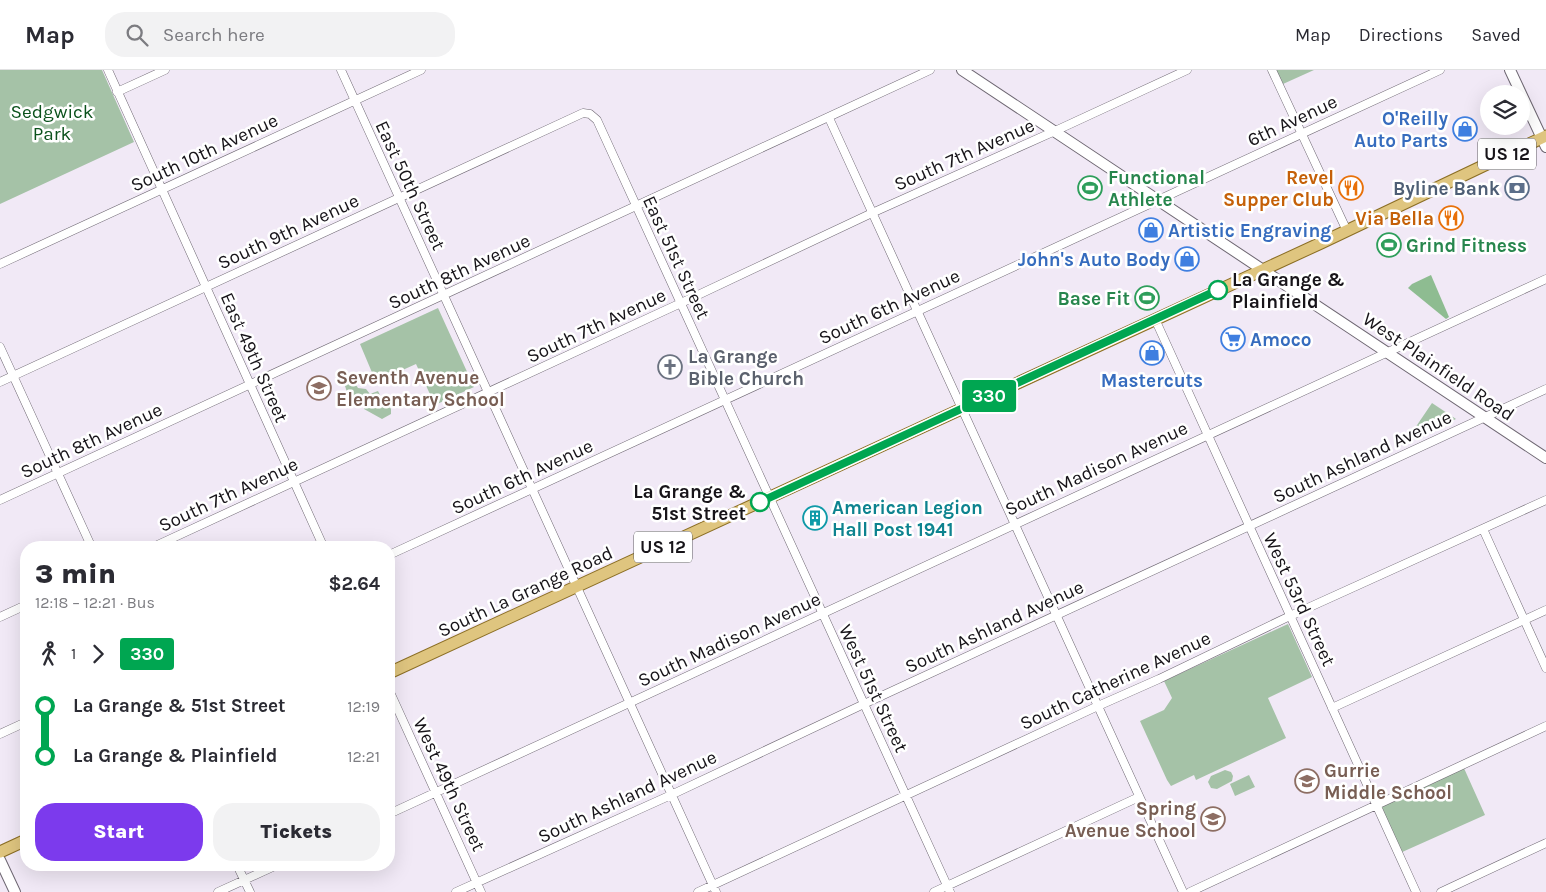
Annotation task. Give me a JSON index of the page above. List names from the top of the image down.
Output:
{
  "streets": {
    "main road": ["US 12", "West Plainfield Road", "South La Grange Road"],
    "street": [
      "6th Avenue",
      "South 10th Avenue",
      "South 7th Avenue",
      "East 50th Street",
      "South 9th Avenue",
      "East 51st Street",
      "South 8th Avenue",
      "South 6th Avenue",
      "East 49th Street",
      "South Ashland Avenue",
      "South Madison Avenue",
      "West 53rd Street",
      "South Catherine Avenue",
      "West 51st Street",
      "West 49th Street"
    ]
  },
  "crossings": [
    ["6th Avenue", "South 6th Avenue"],
    ["6th Avenue", "West Plainfield Road"],
    ["South 10th Avenue", "East 50th Street"],
    ["South 10th Avenue", "East 49th Street"],
    ["South 7th Avenue", "East 50th Street"],
    ["South 7th Avenue", "East 51st Street"],
    ["South 7th Avenue", "East 49th Street"],
    ["South 7th Avenue", "West Plainfield Road"],
    ["East 50th Street", "South 9th Avenue"],
    ["East 50th Street", "South 8th Avenue"],
    ["East 50th Street", "South 6th Avenue"],
    ["East 50th Street", "South Ashland Avenue"],
    ["East 50th Street", "South Madison Avenue"],
    ["East 50th Street", "South La Grange Road"],
    ["East 50th Street", "South Catherine Avenue"],
    ["South 9th Avenue", "East 51st Street"],
    ["South 9th Avenue", "East 49th Street"],
    ["East 51st Street", "South 8th Avenue"],
    ["East 51st Street", "South 6th Avenue"],
    ["East 51st Street", "South La Grange Road"],
    ["East 51st Street", "West 51st Street"],
    ["South 8th Avenue", "East 49th Street"],
    ["South 6th Avenue", "West Plainfield Road"],
    ["West Plainfield Road", "South Ashland Avenue"],
    ["West Plainfield Road", "South Madison Avenue"],
    ["West Plainfield Road", "South La Grange Road"],
    ["South Ashland Avenue", "West 53rd Street"],
    ["South Ashland Avenue", "West 51st Street"],
    ["South Ashland Avenue", "West 49th Street"],
    ["South Madison Avenue", "West 53rd Street"],
    ["South Madison Avenue", "West 51st Street"],
    ["South Madison Avenue", "West 49th Street"],
    ["South La Grange Road", "West 53rd Street"],
    ["South La Grange Road", "West 51st Street"],
    ["West 53rd Street", "South Catherine Avenue"],
    ["South Catherine Avenue", "West 51st Street"]
  ],
  "parks": ["Sedgwick Park"],
  "places": {
    "shop": [
      "O'Reilly Auto Parts",
      "Artistic Engraving",
      "John's Auto Body",
      "Mastercuts"
    ],
    "sports": ["Functional Athlete", "Grind Fitness", "Base Fit"],
    "restaurant": ["Revel Supper Club", "Via Bella"],
    "bank": ["Byline Bank"],
    "other": ["La Grange & Plainfield", "La Grange & 51st Street"],
    "supermarket": ["Amoco"],
    "church": ["La Grange Bible Church"],
    "school or university": ["Seventh Avenue Elementary School", "Gurrie Middle School", "Spring Avenue School"],
    "building": ["American Legion Hall Post 1941"]
  },
  "lines": ["bus line 330"],
  "page": {
    "header": "Map",
    "search": "Search here",
    "nav": ["Map", "Directions", "Saved"],
    "on_map": "330",
    "heading": ["3 min", "12:18 – 12:21 · Bus", "$2.64"],
    "legs": ["1", "330"],
    "list": [
      {
        "name": "La Grange & 51st Street",
        "value": "12:19"
      },
      {
        "name": "La Grange & Plainfield",
        "value": "12:21"
      }
    ],
    "buttons": ["Start", "Tickets"]
  }
}
